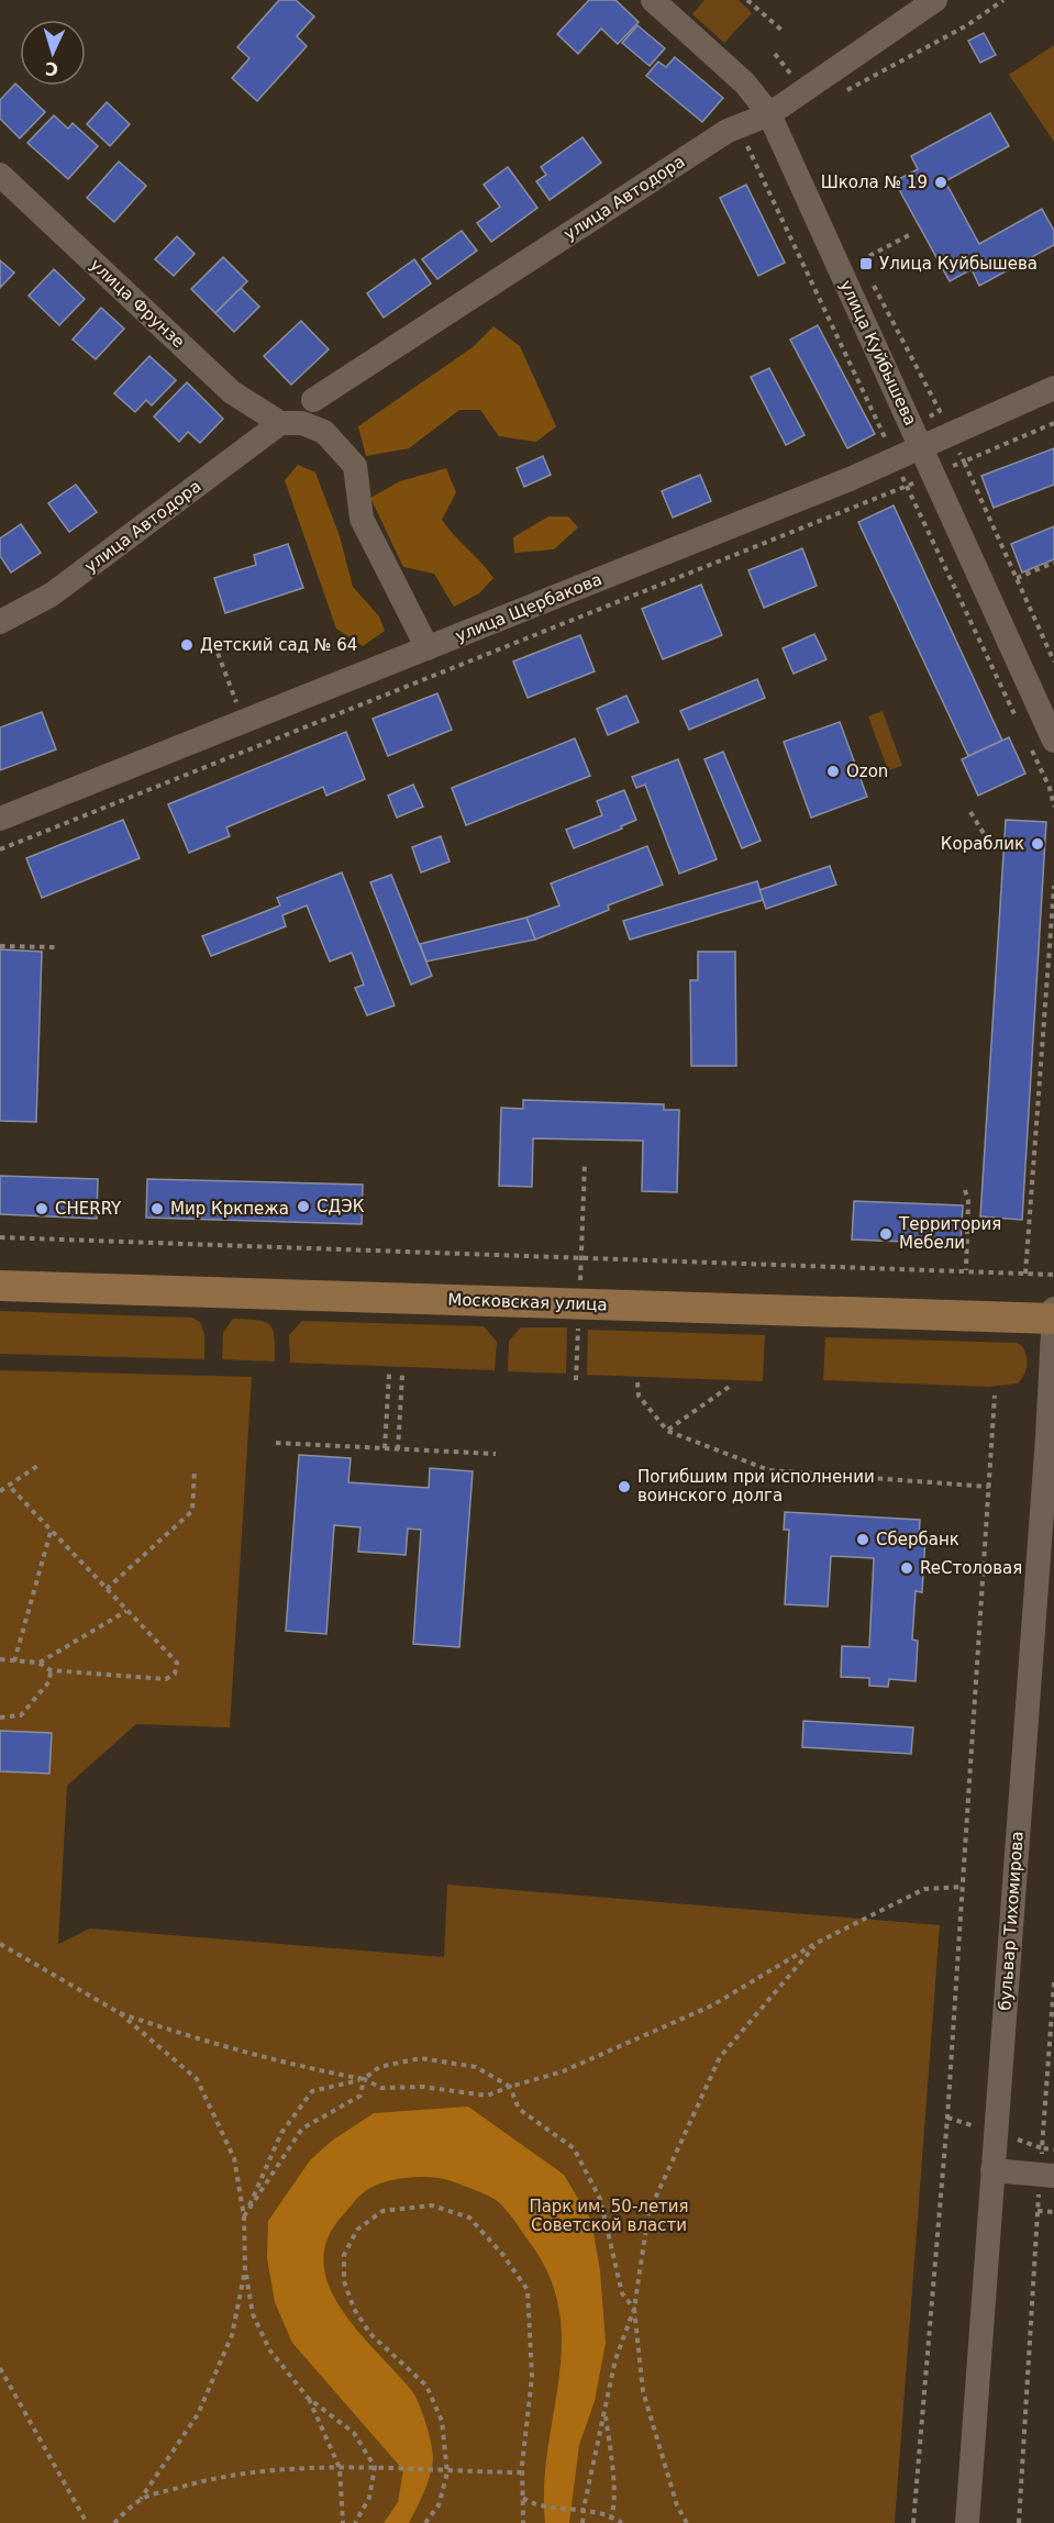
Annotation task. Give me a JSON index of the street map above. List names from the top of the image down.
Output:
{
  "streets": {
    "main road": ["Московская улица"],
    "street": [
      "улица Автодора",
      "улица Фрунзе",
      "улица Куйбышева",
      "улица Щербакова",
      "бульвар Тихомирова"
    ]
  },
  "crossings": [
    ["улица Автодора", "улица Фрунзе"],
    ["улица Автодора", "улица Куйбышева"],
    ["улица Куйбышева", "улица Щербакова"],
    ["Московская улица", "бульвар Тихомирова"]
  ],
  "parks": ["Парк им. 50-летия Советской власти"],
  "places": {
    "other": [
      "Школа № 19",
      "Детский сад № 64",
      "Ozon",
      "Кораблик",
      "СДЭК",
      "CHERRY",
      "Мир Кркпежа",
      "Территория Мебели",
      "Погибшим при исполнении воинского долга",
      "Сбербанк",
      "ReСтоловая"
    ],
    "transit": ["Улица Куйбышева"]
  },
  "north": "bottom"
}
